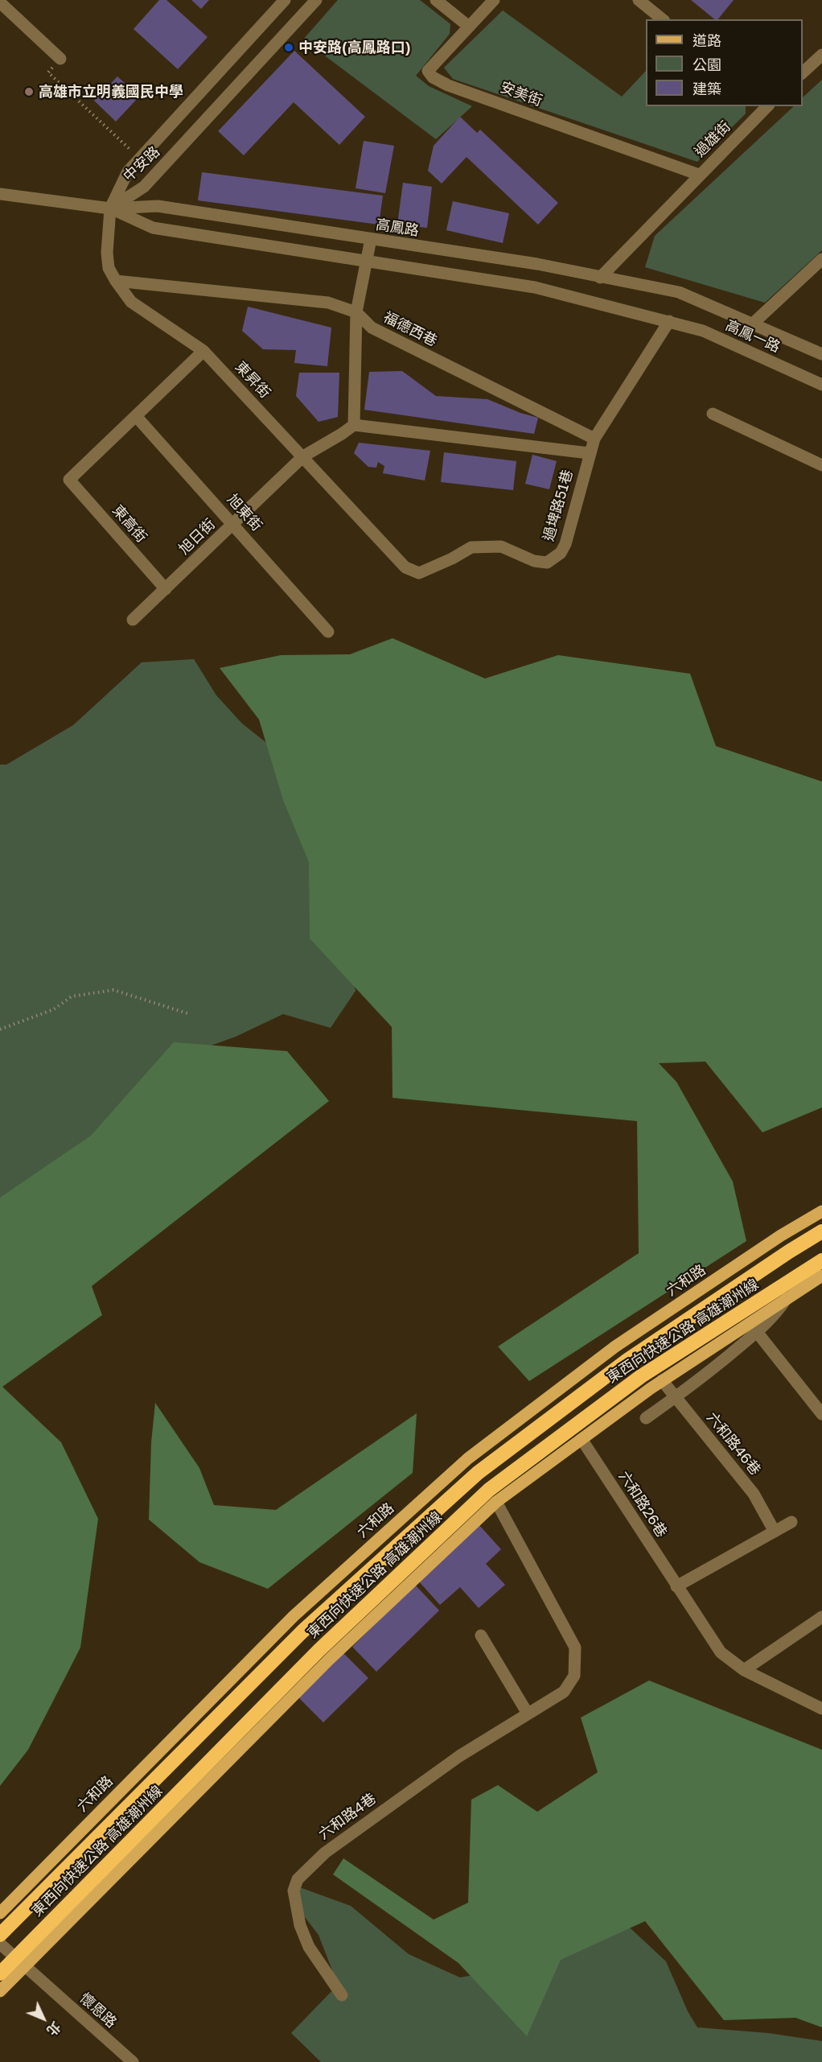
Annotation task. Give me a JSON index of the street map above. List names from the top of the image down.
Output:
{
  "streets": {
    "highway": ["東西向快速公路 高雄潮州線"],
    "main road": ["六和路"],
    "street": [
      "安美街",
      "過雄街",
      "中安路",
      "高鳳路",
      "福德西巷",
      "高鳳一路",
      "東昇街",
      "過埤路51巷",
      "旭東街",
      "東高街",
      "旭日街",
      "六和路46巷",
      "六和路26巷",
      "六和路4巷",
      "懷恩路"
    ]
  },
  "crossings": [
    ["安美街", "過雄街"],
    ["過雄街", "高鳳路"],
    ["中安路", "高鳳路"],
    ["中安路", "東昇街"],
    ["高鳳路", "高鳳一路"],
    ["高鳳路", "東昇街"],
    ["高鳳路", "過埤路51巷"],
    ["福德西巷", "東昇街"],
    ["福德西巷", "過埤路51巷"],
    ["高鳳一路", "過埤路51巷"],
    ["東昇街", "過埤路51巷"],
    ["東昇街", "旭日街"],
    ["旭東街", "東高街"],
    ["旭東街", "旭日街"],
    ["東高街", "旭日街"]
  ],
  "places": ["中安路(高鳳路口)", "高雄市立明義國民中學"],
  "legend": ["道路", "公園", "建築"],
  "north": "bottom right"
}
